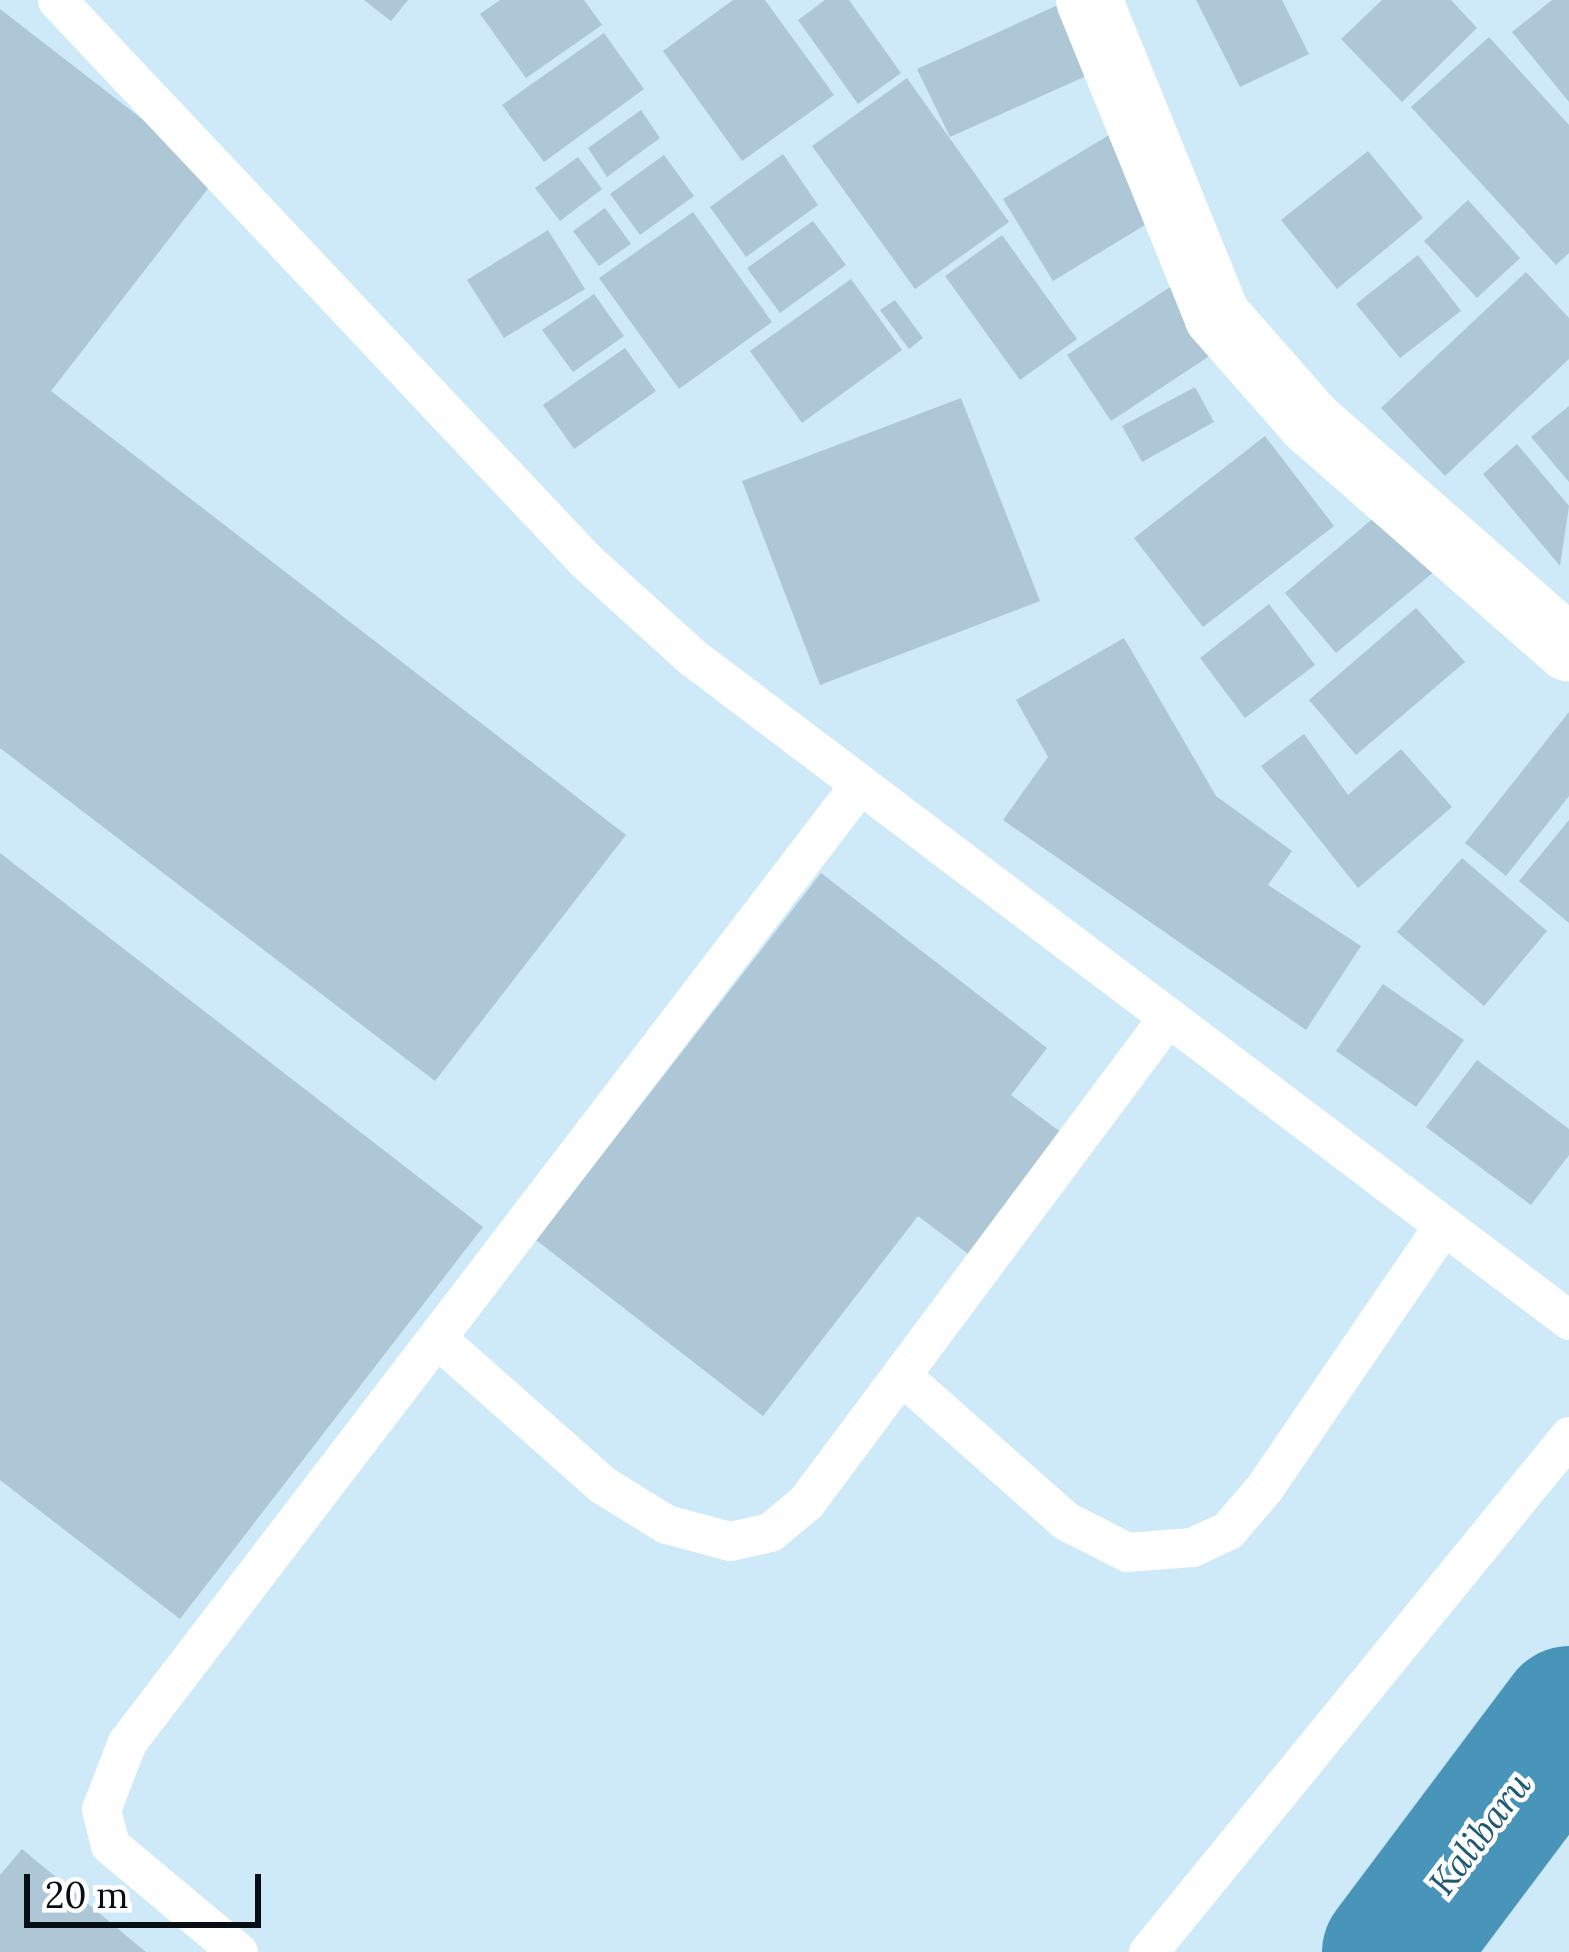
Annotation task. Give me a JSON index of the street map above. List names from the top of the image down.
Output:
{
  "water": ["Kalibaru"],
  "scale_bar": "20 m"
}
